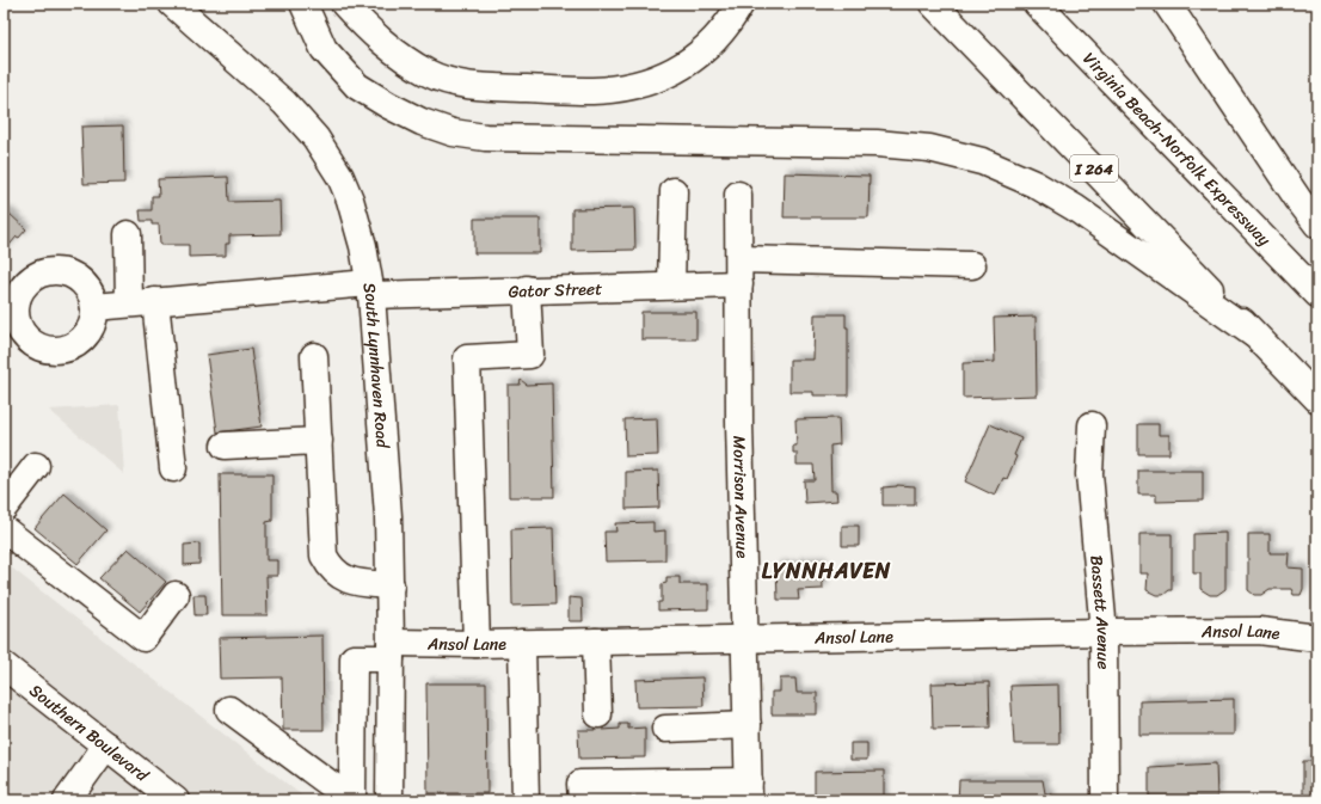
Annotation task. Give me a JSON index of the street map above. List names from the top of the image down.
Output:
{
  "streets": {
    "main road": [
      "Virginia Beach-Norfolk Expressway",
      "I 264",
      "Gator Street",
      "South Lynnhaven Road",
      "Morrison Avenue",
      "Bassett Avenue",
      "Ansol Lane",
      "Southern Boulevard"
    ]
  },
  "crossings": [
    ["Gator Street", "South Lynnhaven Road"],
    ["Gator Street", "Morrison Avenue"],
    ["South Lynnhaven Road", "Ansol Lane"],
    ["Morrison Avenue", "Ansol Lane"],
    ["Bassett Avenue", "Ansol Lane"]
  ],
  "districts": ["LYNNHAVEN"]
}
